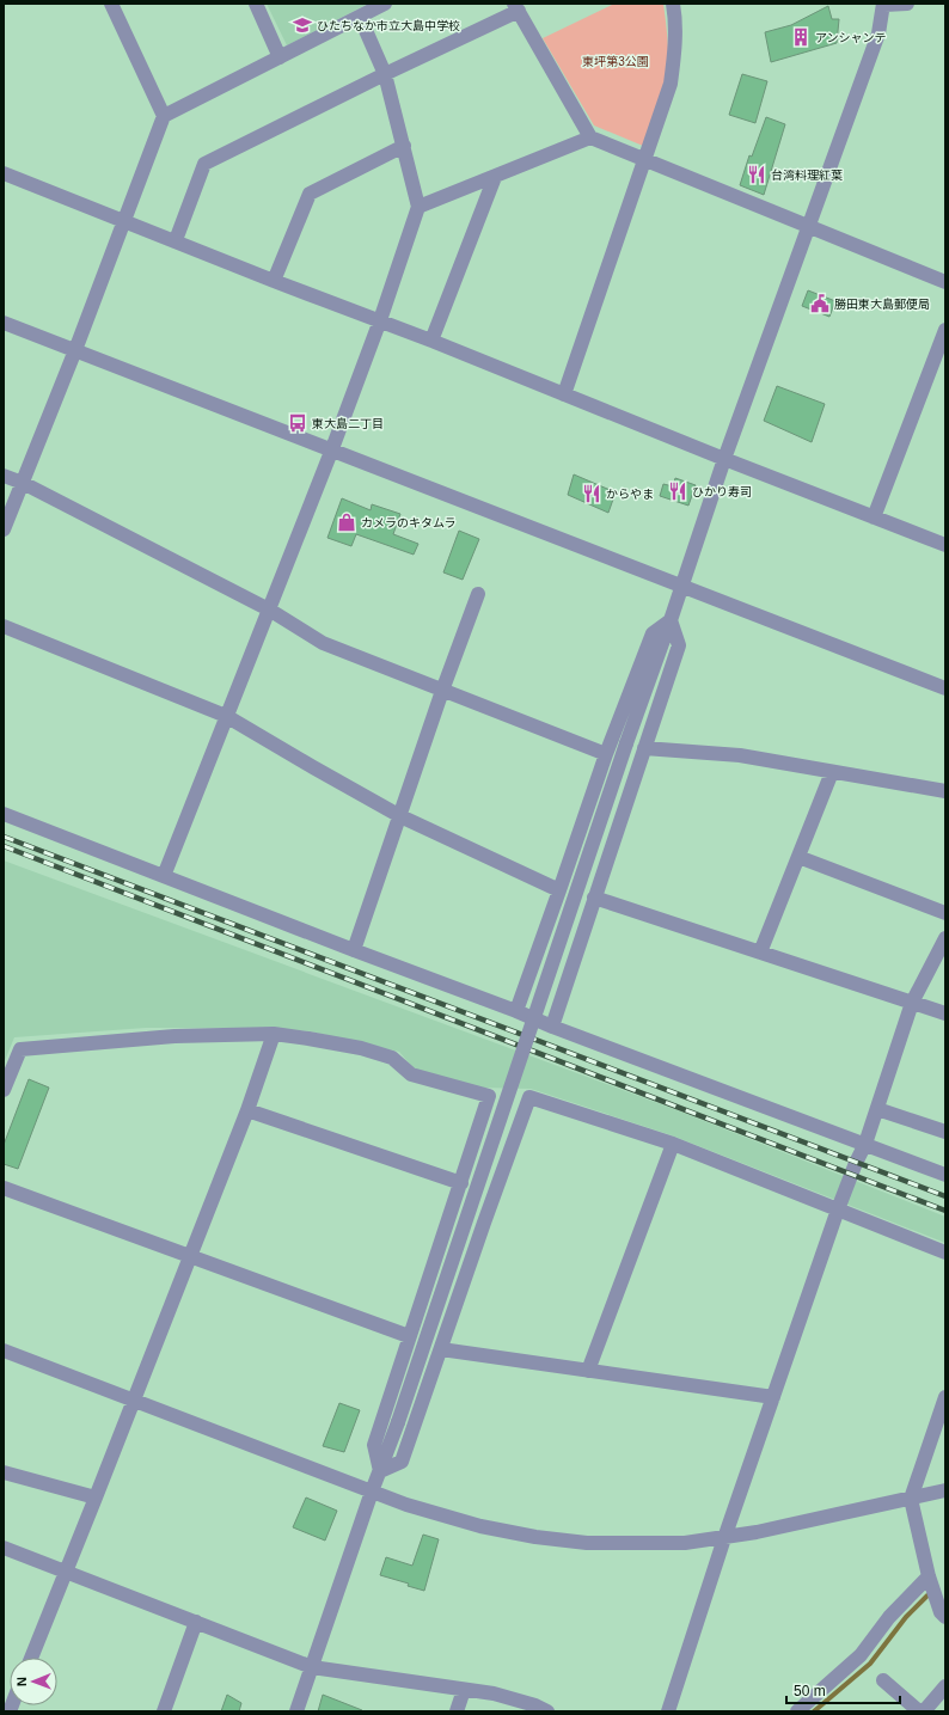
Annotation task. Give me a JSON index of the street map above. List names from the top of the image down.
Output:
{
  "parks": ["東坪第3公園"],
  "places": {
    "school or university": ["ひたちなか市立大島中学校"],
    "building": ["アンシャンテ"],
    "restaurant": ["台湾料理紅葉", "ひかり寿司", "からやま"],
    "public building": ["勝田東大島郵便局"],
    "bus stop": ["東大島二丁目"],
    "shop": ["カメラのキタムラ"]
  },
  "scale_bar": "50 m",
  "north": "left"
}
